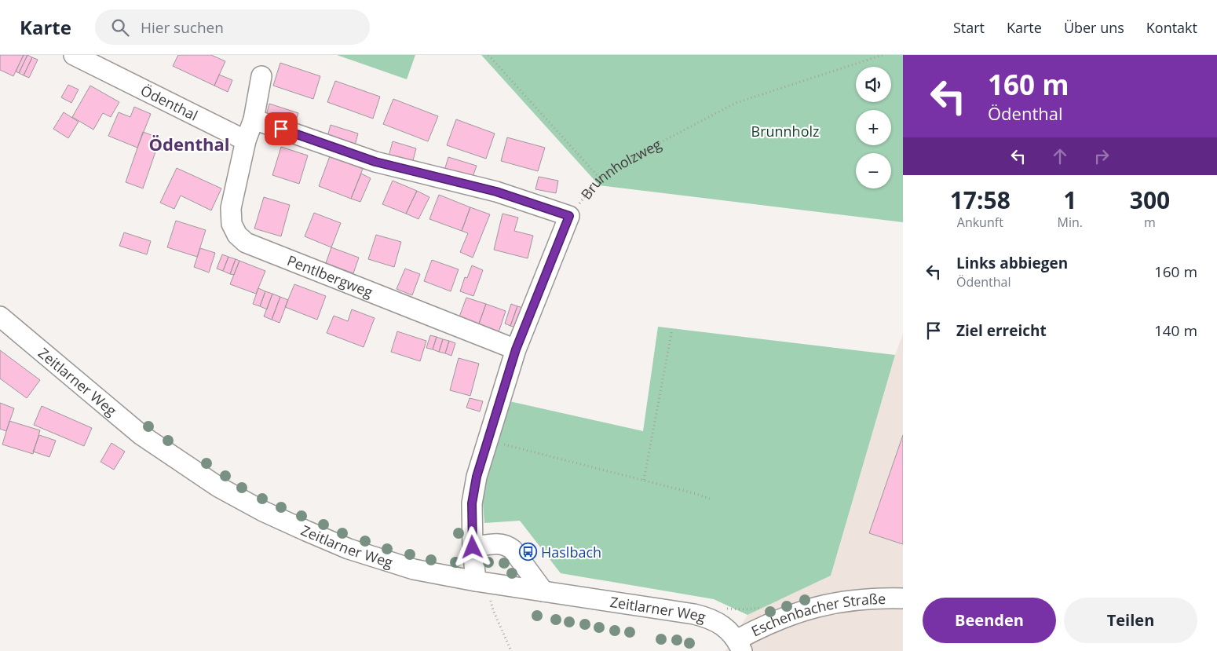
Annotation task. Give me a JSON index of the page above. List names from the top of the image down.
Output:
{
  "streets": {
    "street": [
      "Ödenthal",
      "Pentlbergweg",
      "Zeitlarner Weg",
      "Eschenbacher Straße"
    ],
    "path": ["Brunnholzweg"]
  },
  "crossings": [
    ["Ödenthal", "Pentlbergweg"],
    ["Zeitlarner Weg", "Eschenbacher Straße"]
  ],
  "districts": ["Ödenthal"],
  "parks": ["Brunnholz"],
  "places": {
    "bus stop": ["Haslbach"]
  },
  "page": {
    "header": "Karte",
    "search": "Hier suchen",
    "nav": [
      "Start",
      "Karte",
      "Über uns",
      "Kontakt"
    ],
    "turn": ["160 m", "Ödenthal"],
    "map_buttons": ["+", "−"],
    "eta": [
      "17:58",
      "Ankunft",
      "1",
      "Min.",
      "300",
      "m"
    ],
    "list": [
      {
        "name": "Links abbiegen",
        "note": "Ödenthal",
        "value": "160 m"
      },
      {
        "name": "Ziel erreicht",
        "value": "140 m"
      }
    ],
    "buttons": ["Beenden", "Teilen"]
  }
}
